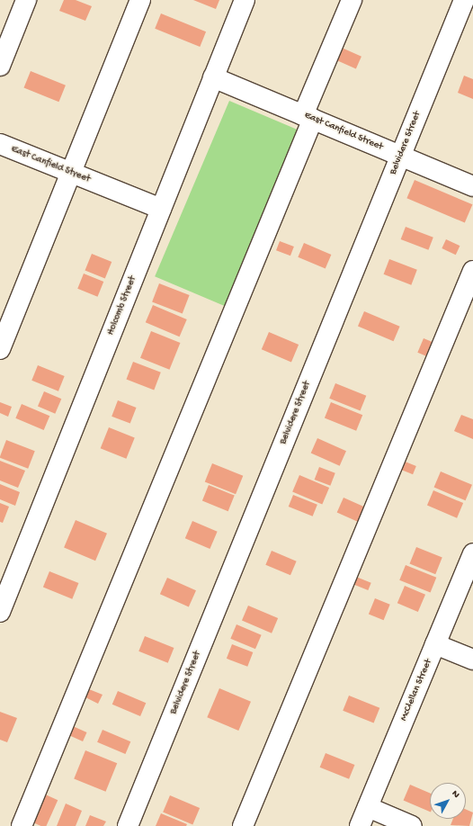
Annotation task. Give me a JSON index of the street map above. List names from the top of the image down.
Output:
{
  "streets": {
    "street": [
      "East Canfield Street",
      "Belvidere Street",
      "Holcomb Street",
      "McClellan Street"
    ]
  },
  "crossings": [
    ["East Canfield Street", "Belvidere Street"],
    ["East Canfield Street", "Holcomb Street"]
  ],
  "north": "top right"
}
